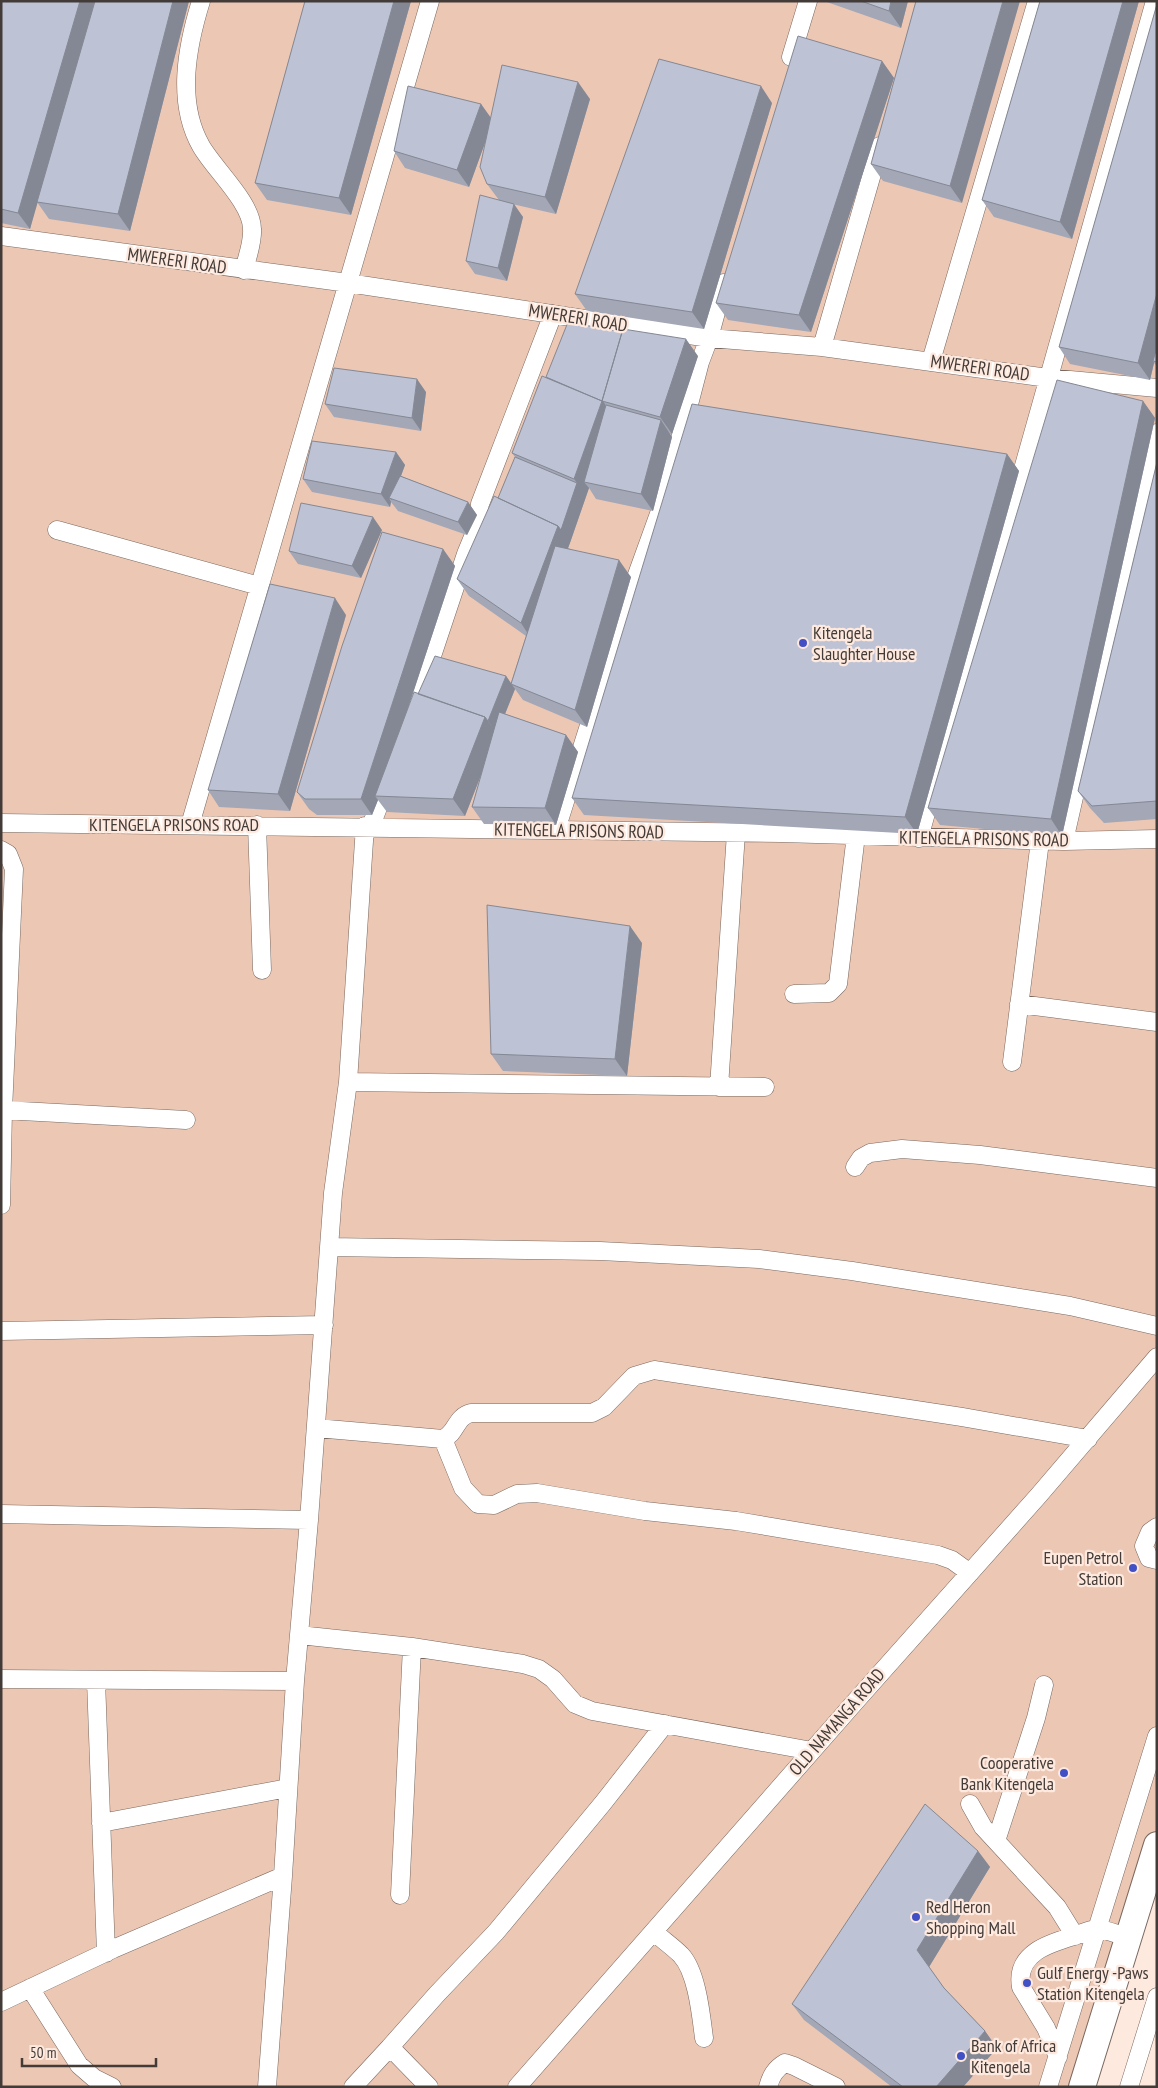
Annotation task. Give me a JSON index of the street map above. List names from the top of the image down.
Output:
{
  "streets": {
    "street": ["MWERERI ROAD", "KITENGELA PRISONS ROAD", "OLD NAMANGA ROAD"]
  },
  "places": [
    "Kitengela Slaughter House",
    "Eupen Petrol Station",
    "Cooperative Bank Kitengela",
    "Red Heron Shopping Mall",
    "Gulf Energy -Paws Station Kitengela",
    "Bank of Africa Kitengela"
  ],
  "scale_bar": "50 m"
}
